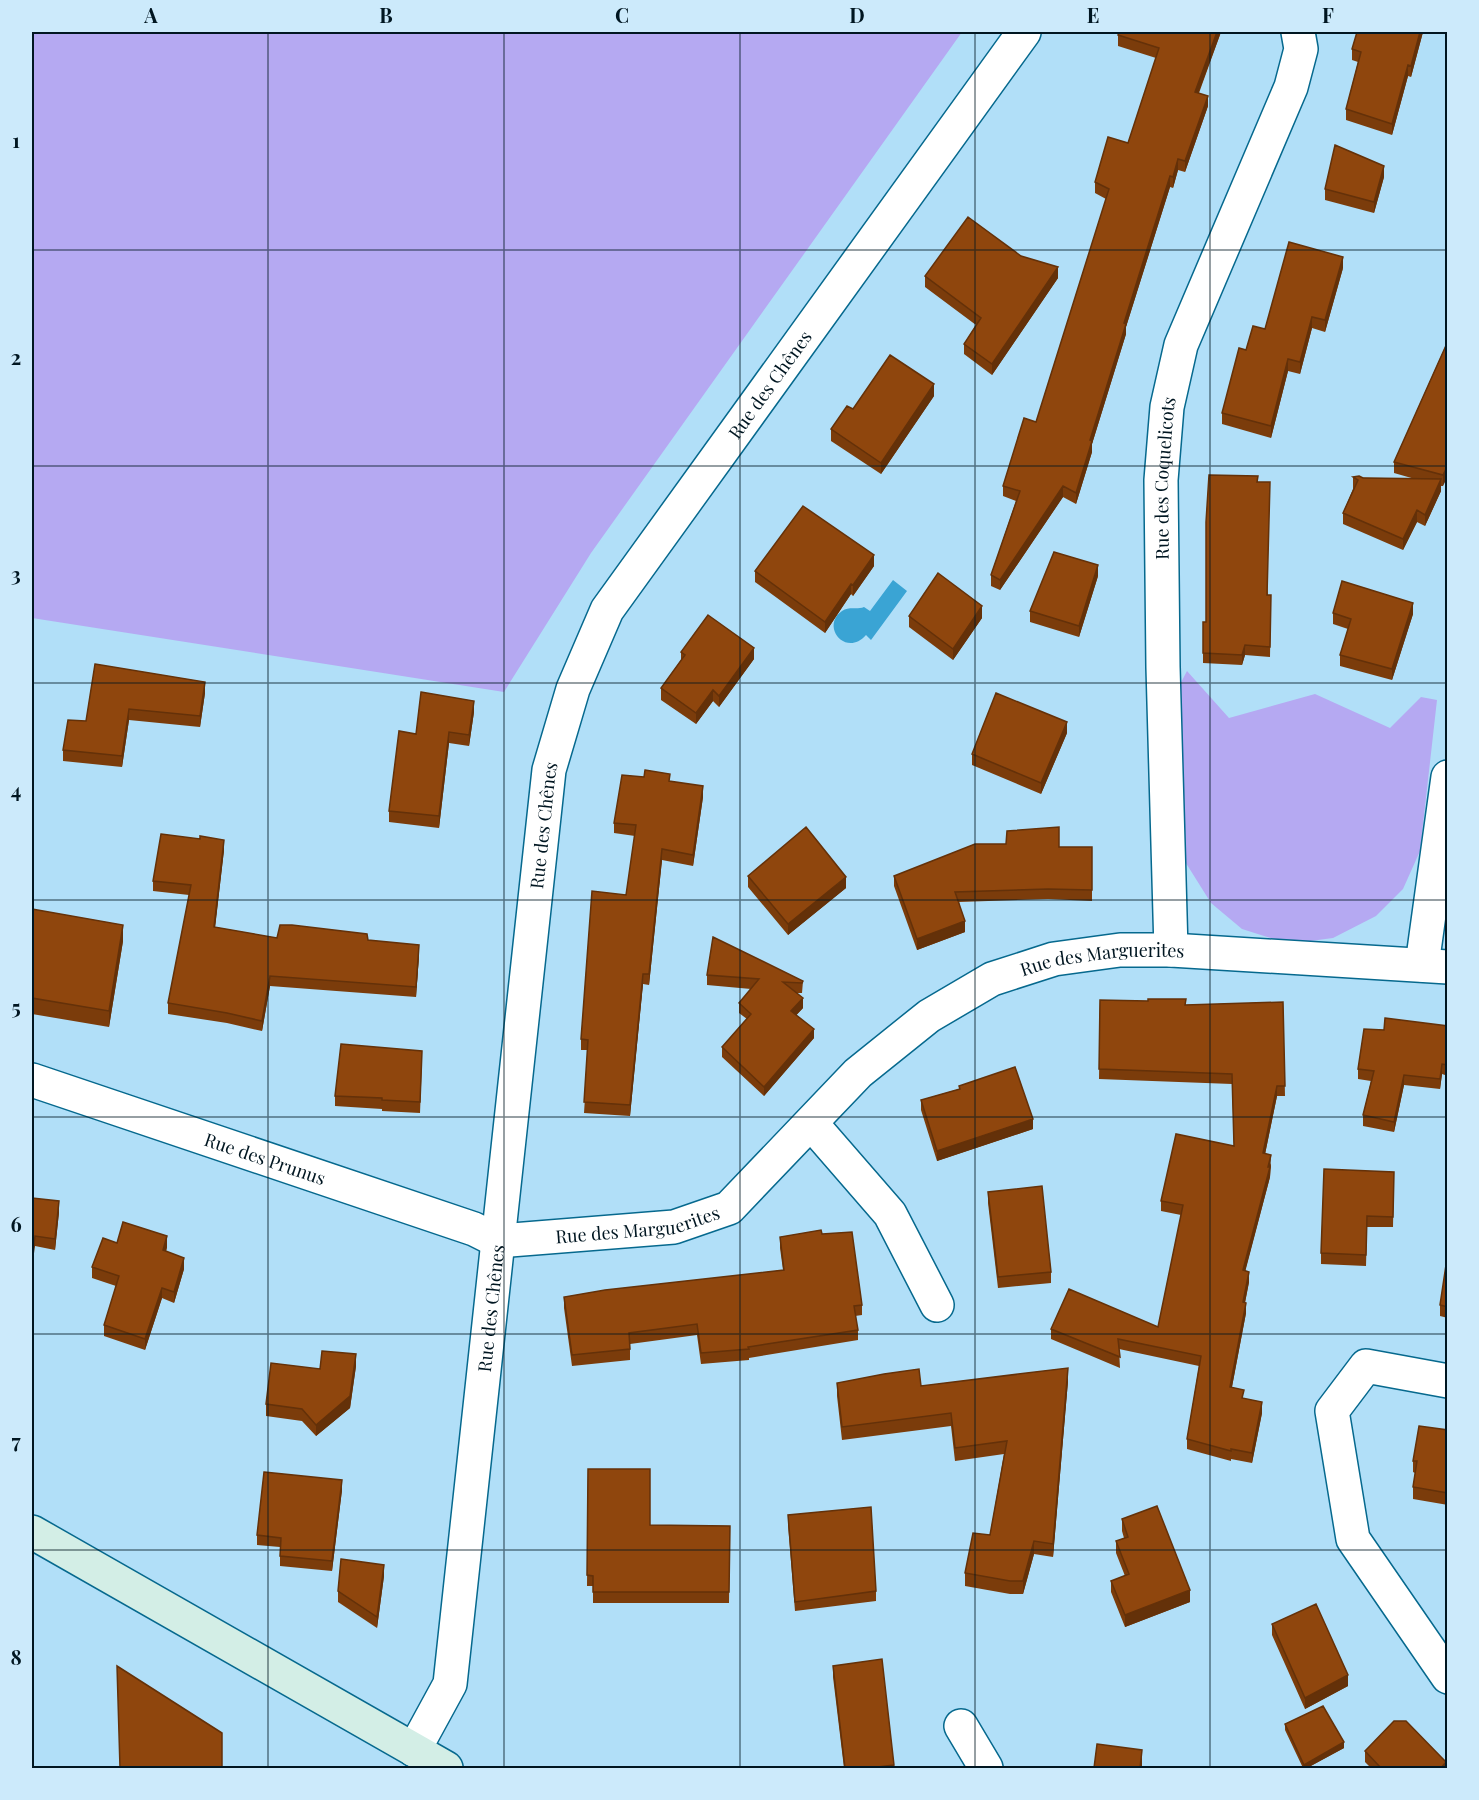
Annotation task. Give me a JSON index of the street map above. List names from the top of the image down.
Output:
{
  "streets": {
    "street": [
      "Rue des Chênes",
      "Rue des Coquelicots",
      "Rue des Marguerites",
      "Rue des Prunus"
    ]
  },
  "crossings": [
    ["Rue des Chênes", "Rue des Marguerites"],
    ["Rue des Chênes", "Rue des Prunus"],
    ["Rue des Coquelicots", "Rue des Marguerites"],
    ["Rue des Marguerites", "Rue des Prunus"]
  ],
  "grid": {
    "columns": [
      "A",
      "B",
      "C",
      "D",
      "E",
      "F"
    ],
    "rows": [
      "1",
      "2",
      "3",
      "4",
      "5",
      "6",
      "7",
      "8"
    ]
  }
}
